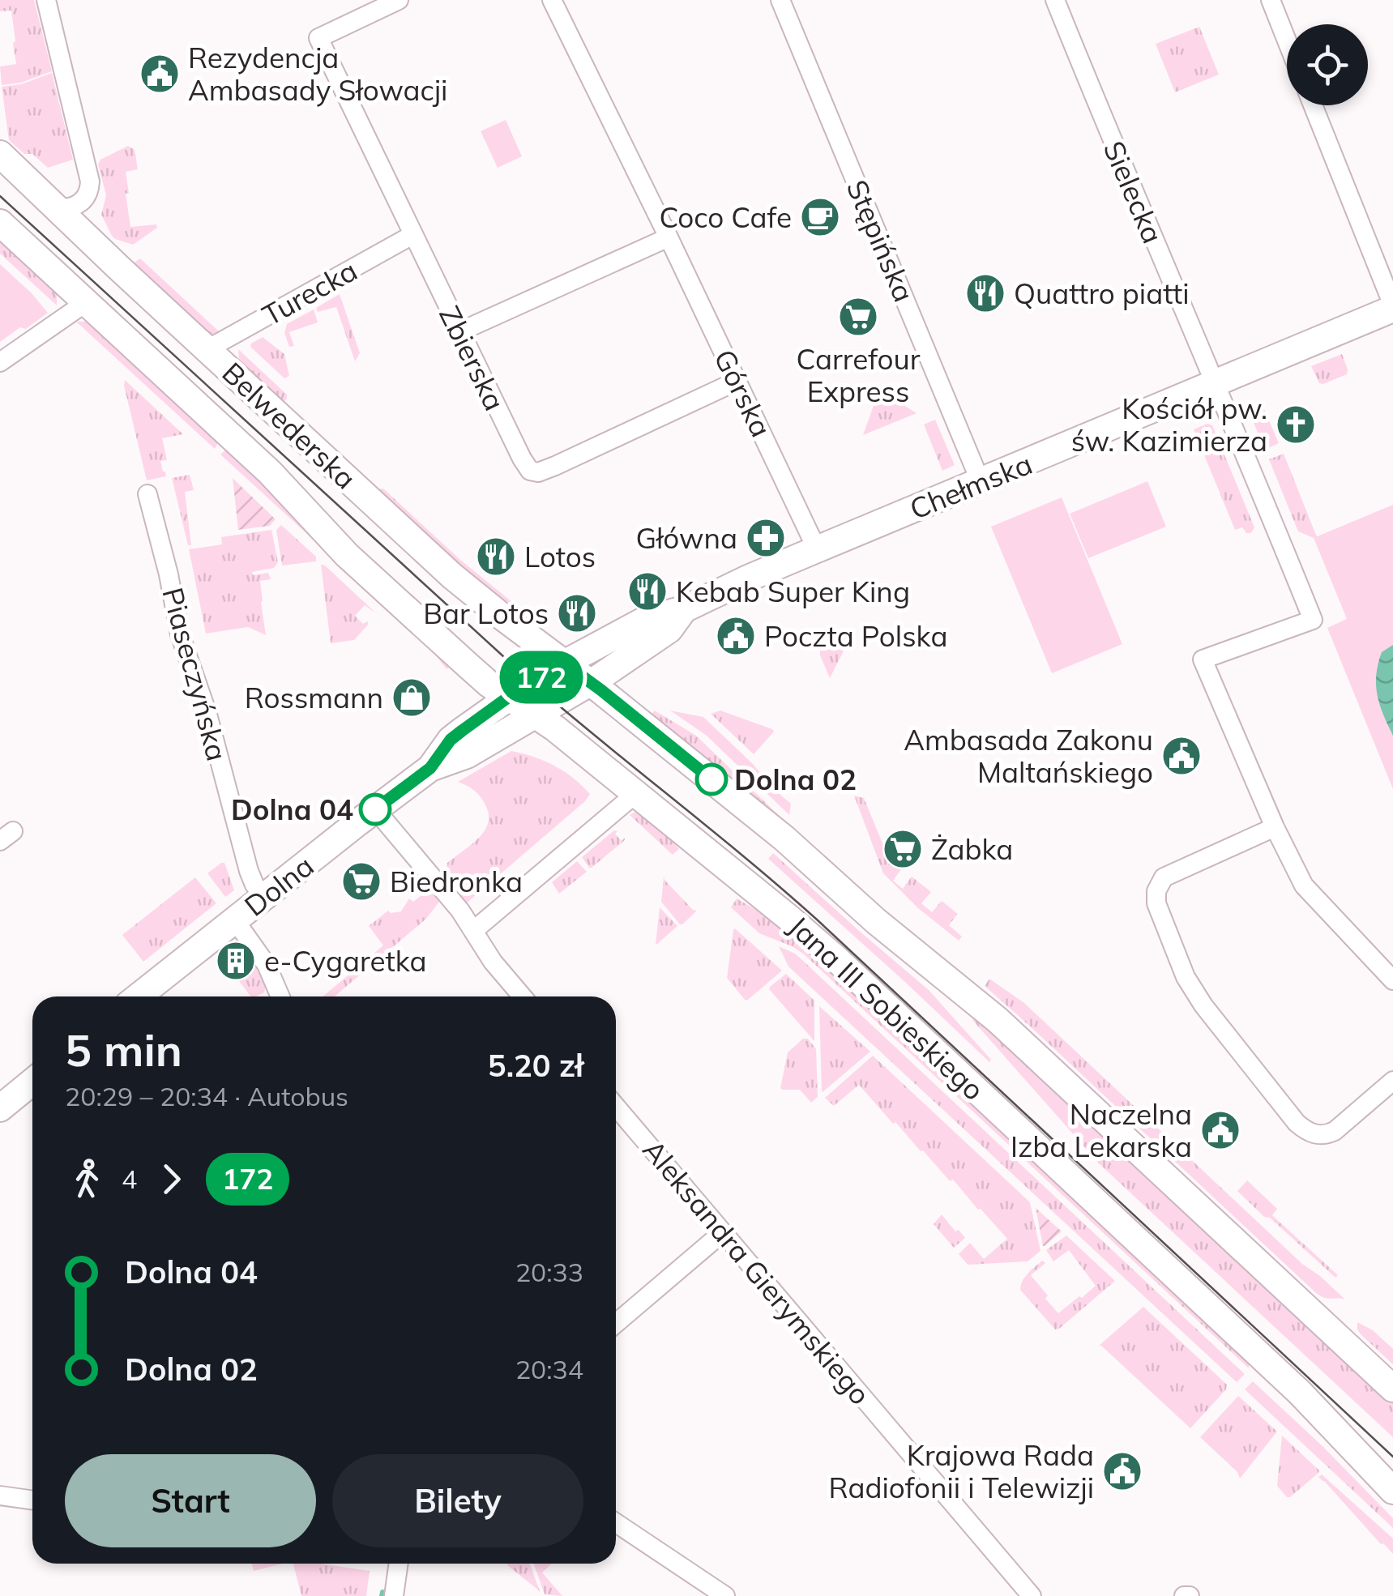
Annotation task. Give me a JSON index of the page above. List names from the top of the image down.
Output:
{
  "streets": {
    "main road": [
      "Belwederska",
      "Chełmska",
      "Dolna",
      "Jana III Sobieskiego"
    ],
    "street": [
      "Sielecka",
      "Stępińska",
      "Turecka",
      "Zbierska",
      "Górska",
      "Piaseczyńska",
      "Aleksandra Gierymskiego"
    ]
  },
  "crossings": [
    ["Sielecka", "Chełmska"],
    ["Stępińska", "Chełmska"],
    ["Turecka", "Zbierska"],
    ["Turecka", "Belwederska"],
    ["Zbierska", "Górska"],
    ["Górska", "Chełmska"],
    ["Belwederska", "Chełmska"],
    ["Belwederska", "Dolna"],
    ["Belwederska", "Jana III Sobieskiego"],
    ["Chełmska", "Dolna"],
    ["Chełmska", "Jana III Sobieskiego"],
    ["Piaseczyńska", "Dolna"],
    ["Dolna", "Jana III Sobieskiego"]
  ],
  "places": {
    "public building": [
      "Rezydencja Ambasady Słowacji",
      "Poczta Polska",
      "Ambasada Zakonu Maltańskiego",
      "Naczelna Izba Lekarska",
      "Krajowa Rada Radiofonii i Telewizji"
    ],
    "cafe": ["Coco Cafe"],
    "restaurant": [
      "Quattro piatti",
      "Lotos",
      "Kebab Super King",
      "Bar Lotos"
    ],
    "supermarket": ["Carrefour Express", "Żabka", "Biedronka"],
    "church": ["Kościół pw. św. Kazimierza"],
    "pharmacy": ["Główna"],
    "shop": ["Rossmann"],
    "other": ["Dolna 02", "Dolna 04"],
    "building": ["e-Cygaretka"]
  },
  "lines": ["bus line 172"],
  "page": {
    "on_map": "172",
    "heading": ["5 min", "20:29 – 20:34 · Autobus", "5.20 zł"],
    "legs": ["4", "172"],
    "list": [
      {
        "name": "Dolna 04",
        "value": "20:33"
      },
      {
        "name": "Dolna 02",
        "value": "20:34"
      }
    ],
    "buttons": ["Start", "Bilety"]
  }
}
